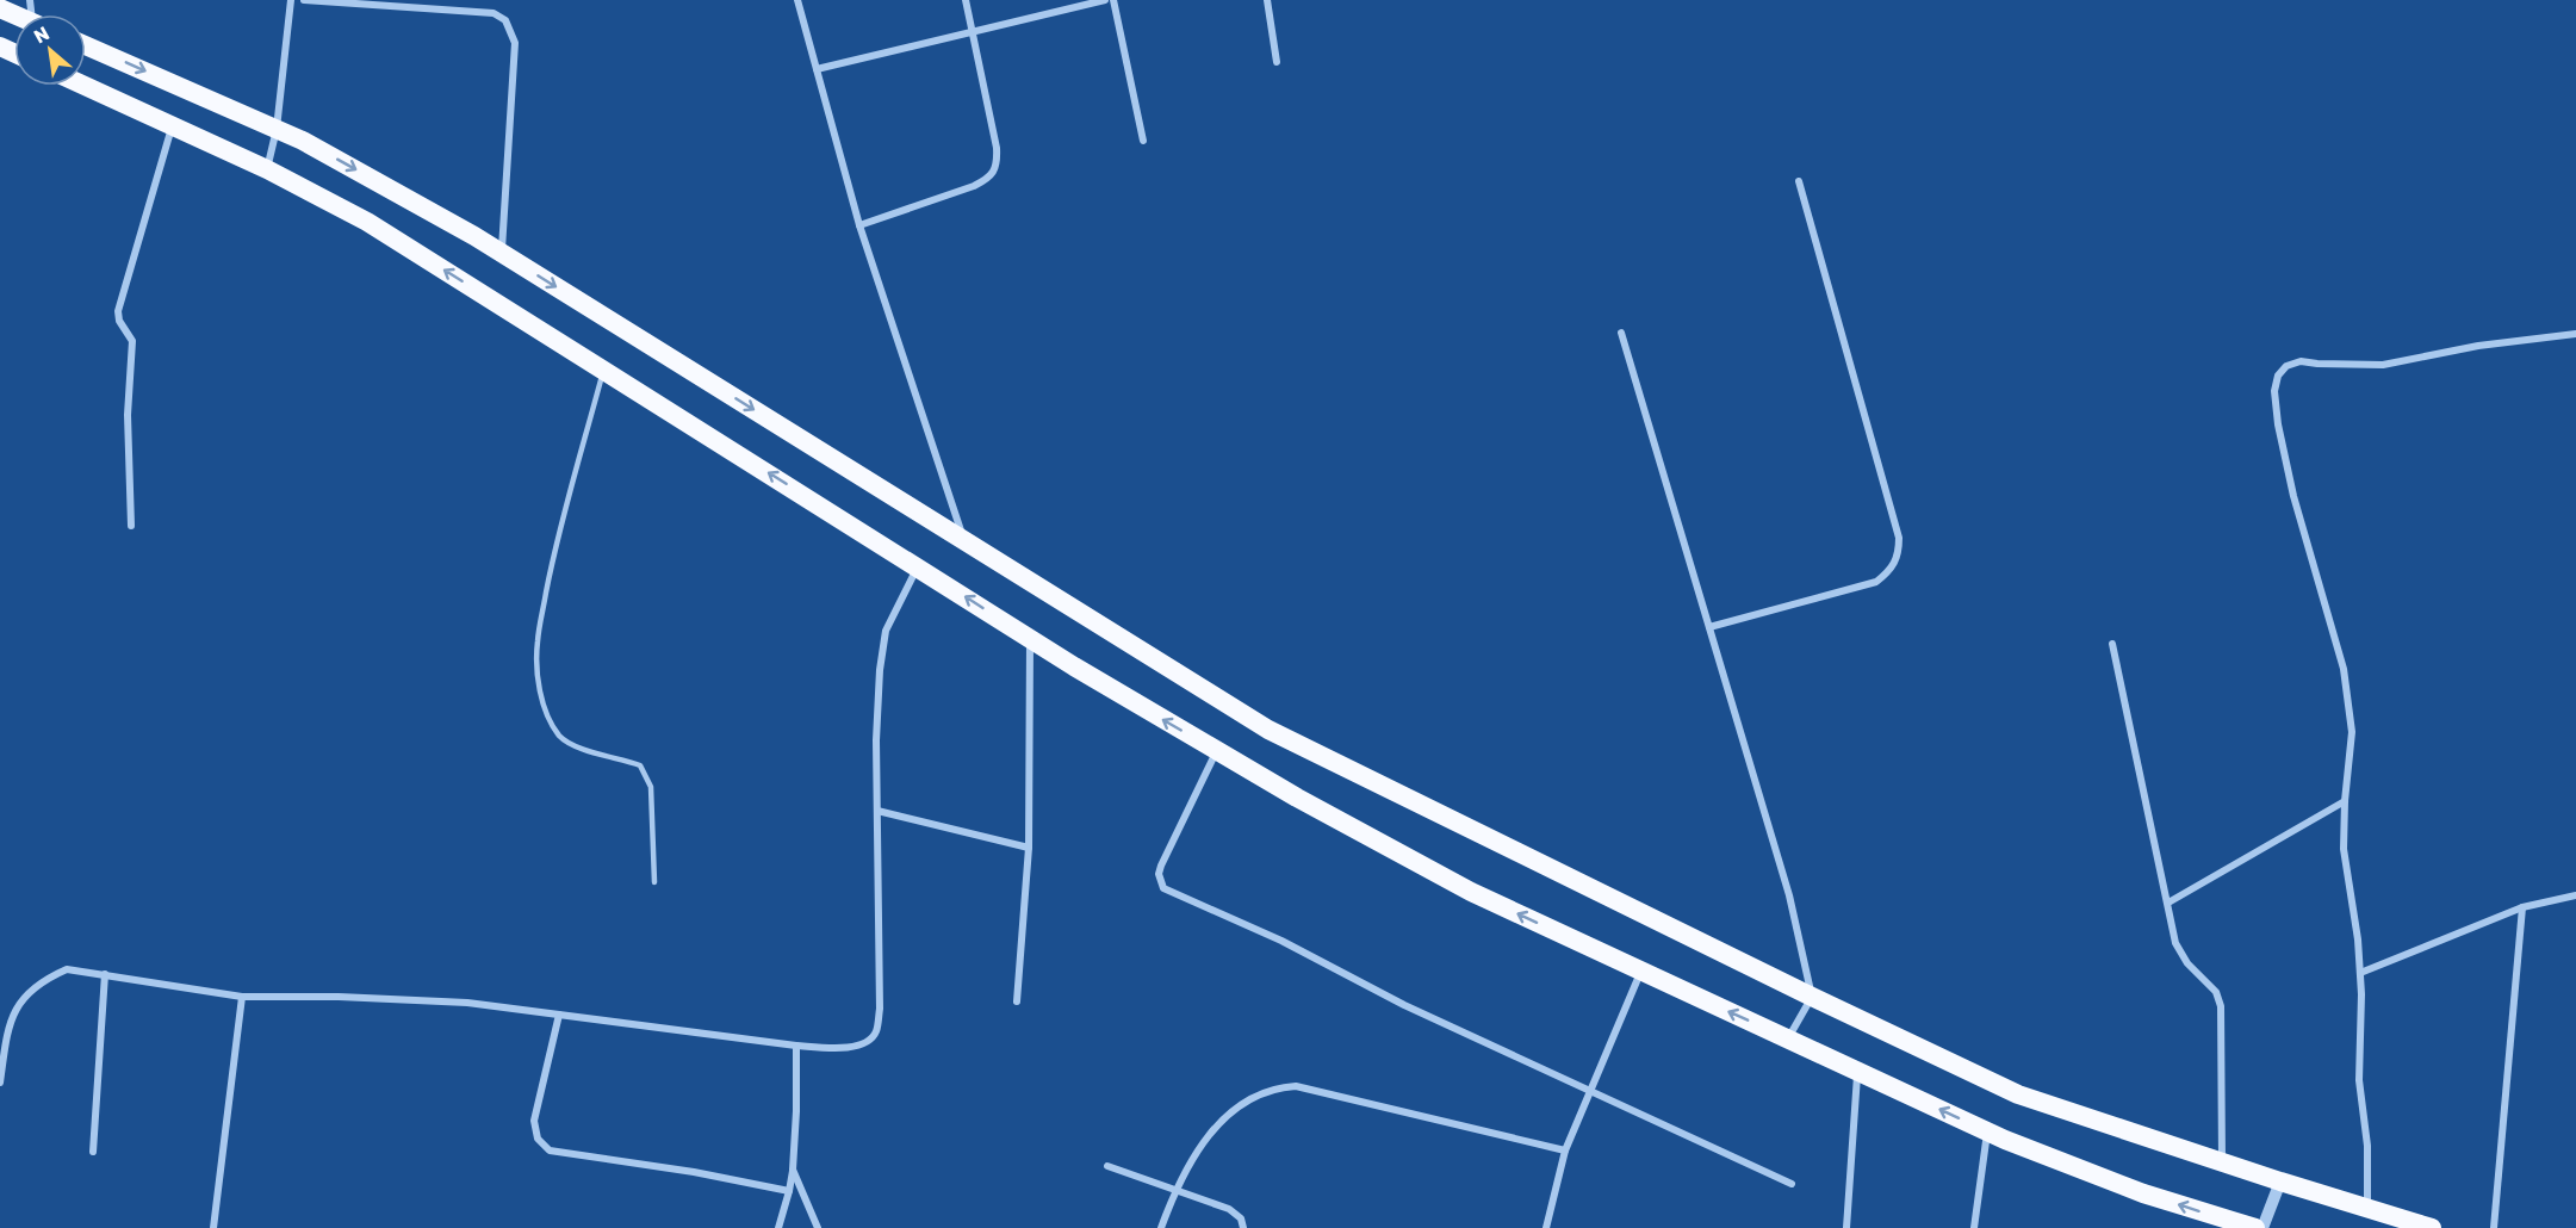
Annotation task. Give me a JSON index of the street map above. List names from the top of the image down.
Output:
{
  "north": "top left"
}
